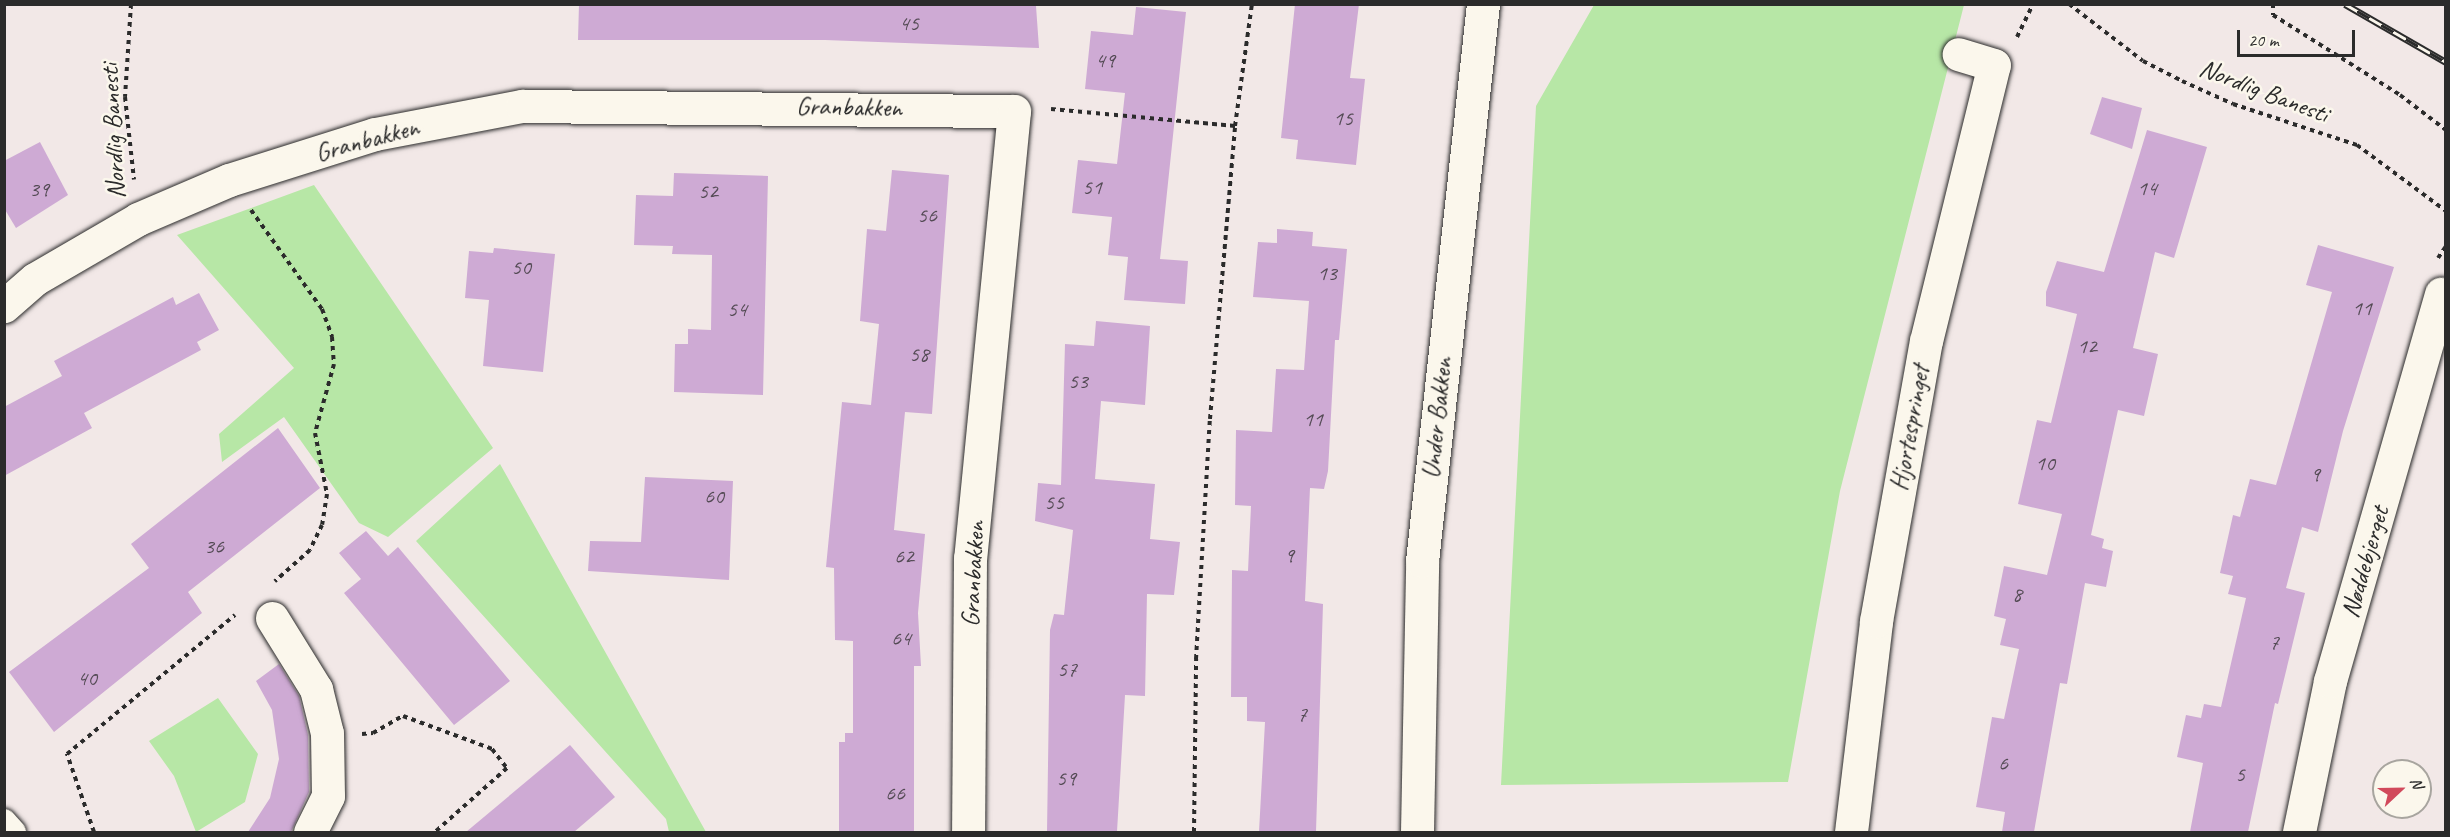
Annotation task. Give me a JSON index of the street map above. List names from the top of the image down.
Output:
{
  "streets": {
    "street": [
      "Granbakken",
      "Under Bakken",
      "Hjortespringet",
      "Nøddebjerget"
    ],
    "path": ["Nordlig Banesti"]
  },
  "crossings": [
    ["Nordlig Banesti", "Granbakken"]
  ],
  "house_numbers": [
    "45",
    "49",
    "15",
    "51",
    "14",
    "39",
    "52",
    "56",
    "50",
    "13",
    "11",
    "54",
    "12",
    "58",
    "53",
    "11",
    "10",
    "9",
    "60",
    "55",
    "36",
    "9",
    "62",
    "8",
    "64",
    "7",
    "57",
    "40",
    "7",
    "6",
    "5",
    "59",
    "66"
  ],
  "scale_bar": "20 m",
  "north": "right"
}
